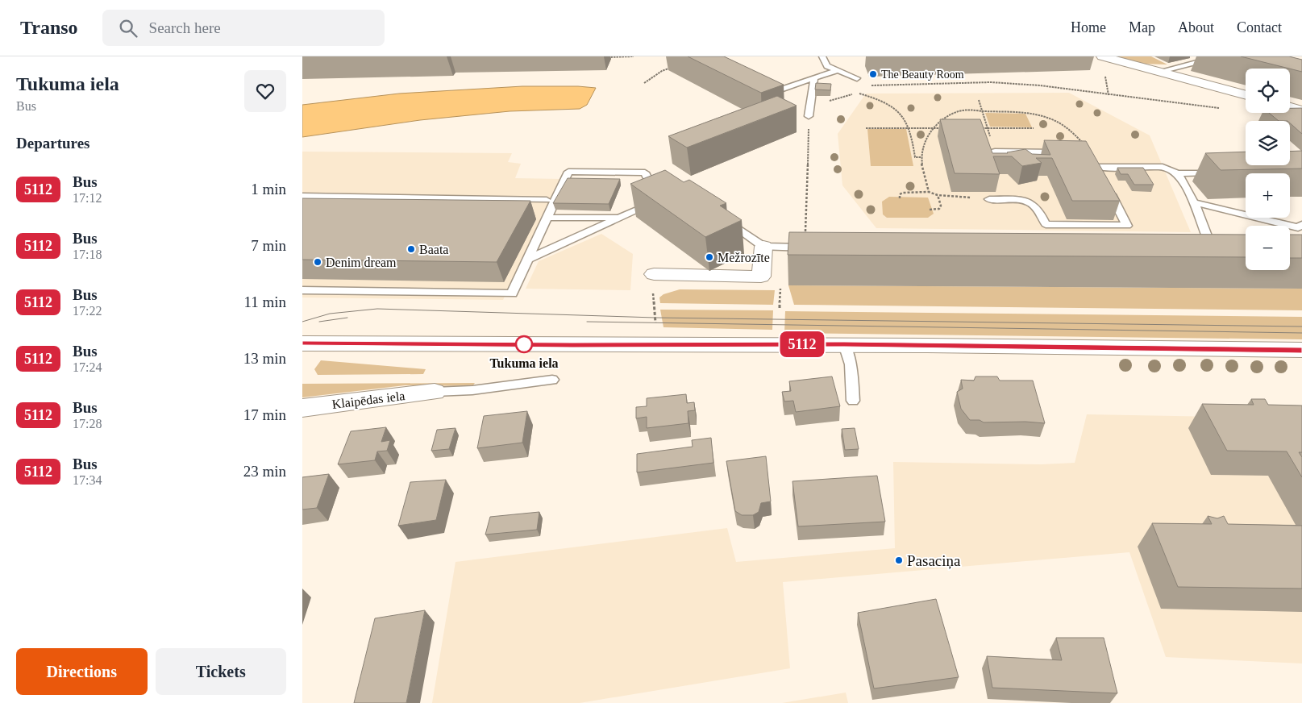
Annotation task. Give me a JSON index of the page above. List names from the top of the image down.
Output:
{
  "streets": {
    "main road": ["Klaipēdas iela"]
  },
  "places": [
    "The Beauty Room",
    "Baata",
    "Mežrozīte",
    "Denim dream",
    "Tukuma iela",
    "Pasaciņa"
  ],
  "lines": ["bus line 5112"],
  "page": {
    "header": "Transo",
    "search": "Search here",
    "nav": [
      "Home",
      "Map",
      "About",
      "Contact"
    ],
    "heading": [
      ["Tukuma iela", "Bus"],
      "Departures"
    ],
    "on_map": "5112",
    "map_buttons": ["+", "−"],
    "list": [
      {
        "mark": "5112",
        "name": "Bus",
        "note": "17:12",
        "value": "1 min"
      },
      {
        "mark": "5112",
        "name": "Bus",
        "note": "17:18",
        "value": "7 min"
      },
      {
        "mark": "5112",
        "name": "Bus",
        "note": "17:22",
        "value": "11 min"
      },
      {
        "mark": "5112",
        "name": "Bus",
        "note": "17:24",
        "value": "13 min"
      },
      {
        "mark": "5112",
        "name": "Bus",
        "note": "17:28",
        "value": "17 min"
      },
      {
        "mark": "5112",
        "name": "Bus",
        "note": "17:34",
        "value": "23 min"
      }
    ],
    "buttons": ["Directions", "Tickets"]
  }
}
